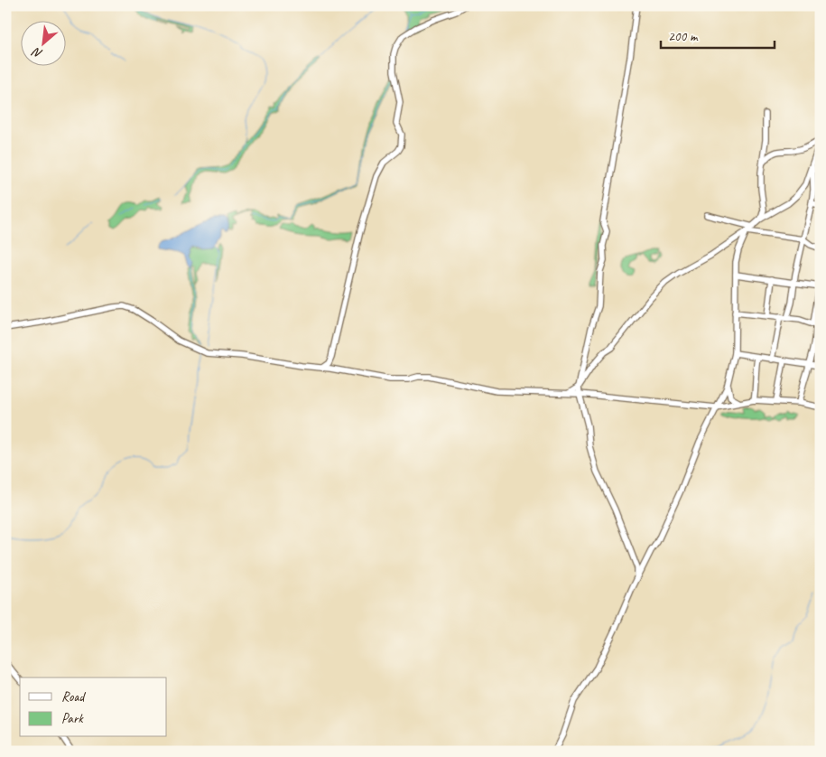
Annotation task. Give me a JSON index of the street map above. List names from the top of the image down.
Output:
{
  "legend": ["Road", "Park"],
  "scale_bar": "200 m",
  "north": "bottom left"
}
